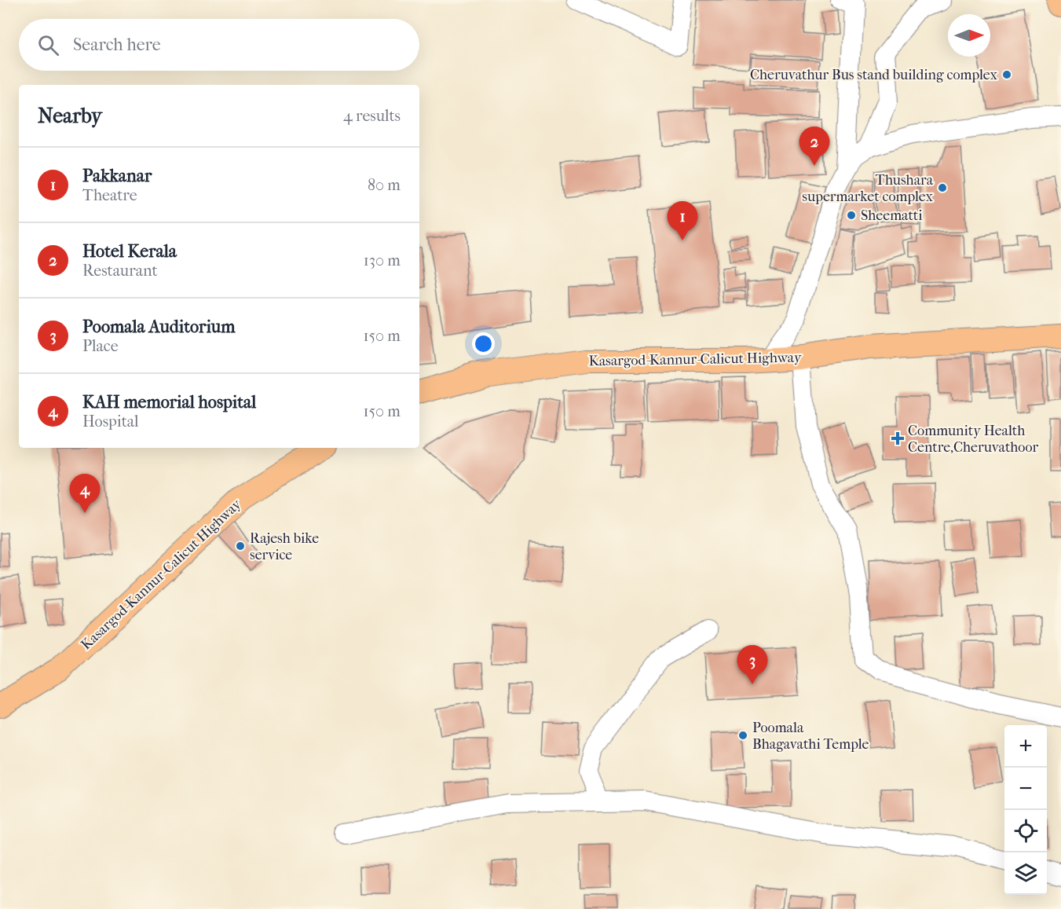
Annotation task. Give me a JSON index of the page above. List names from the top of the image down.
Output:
{
  "streets": {
    "main road": ["Kasargod-Kannur-Calicut Highway"]
  },
  "places": {
    "other": [
      "Cheruvathur Bus stand building complex",
      "Thushara supermarket complex",
      "Sheematti",
      "Rajesh bike service",
      "Poomala Bhagavathi Temple"
    ],
    "health": ["Community Health Centre,Cheruvathoor"]
  },
  "north": "right",
  "page": {
    "search": "Search here",
    "heading": ["Nearby", "4 results"],
    "pins": [
      "2",
      "1",
      "4",
      "3"
    ],
    "list": [
      {
        "mark": "1",
        "name": "Pakkanar",
        "note": "Theatre",
        "value": "80 m"
      },
      {
        "mark": "2",
        "name": "Hotel Kerala",
        "note": "Restaurant",
        "value": "130 m"
      },
      {
        "mark": "3",
        "name": "Poomala Auditorium",
        "note": "Place",
        "value": "150 m"
      },
      {
        "mark": "4",
        "name": "KAH memorial hospital",
        "note": "Hospital",
        "value": "150 m"
      }
    ],
    "map_buttons": ["+", "−"]
  }
}
